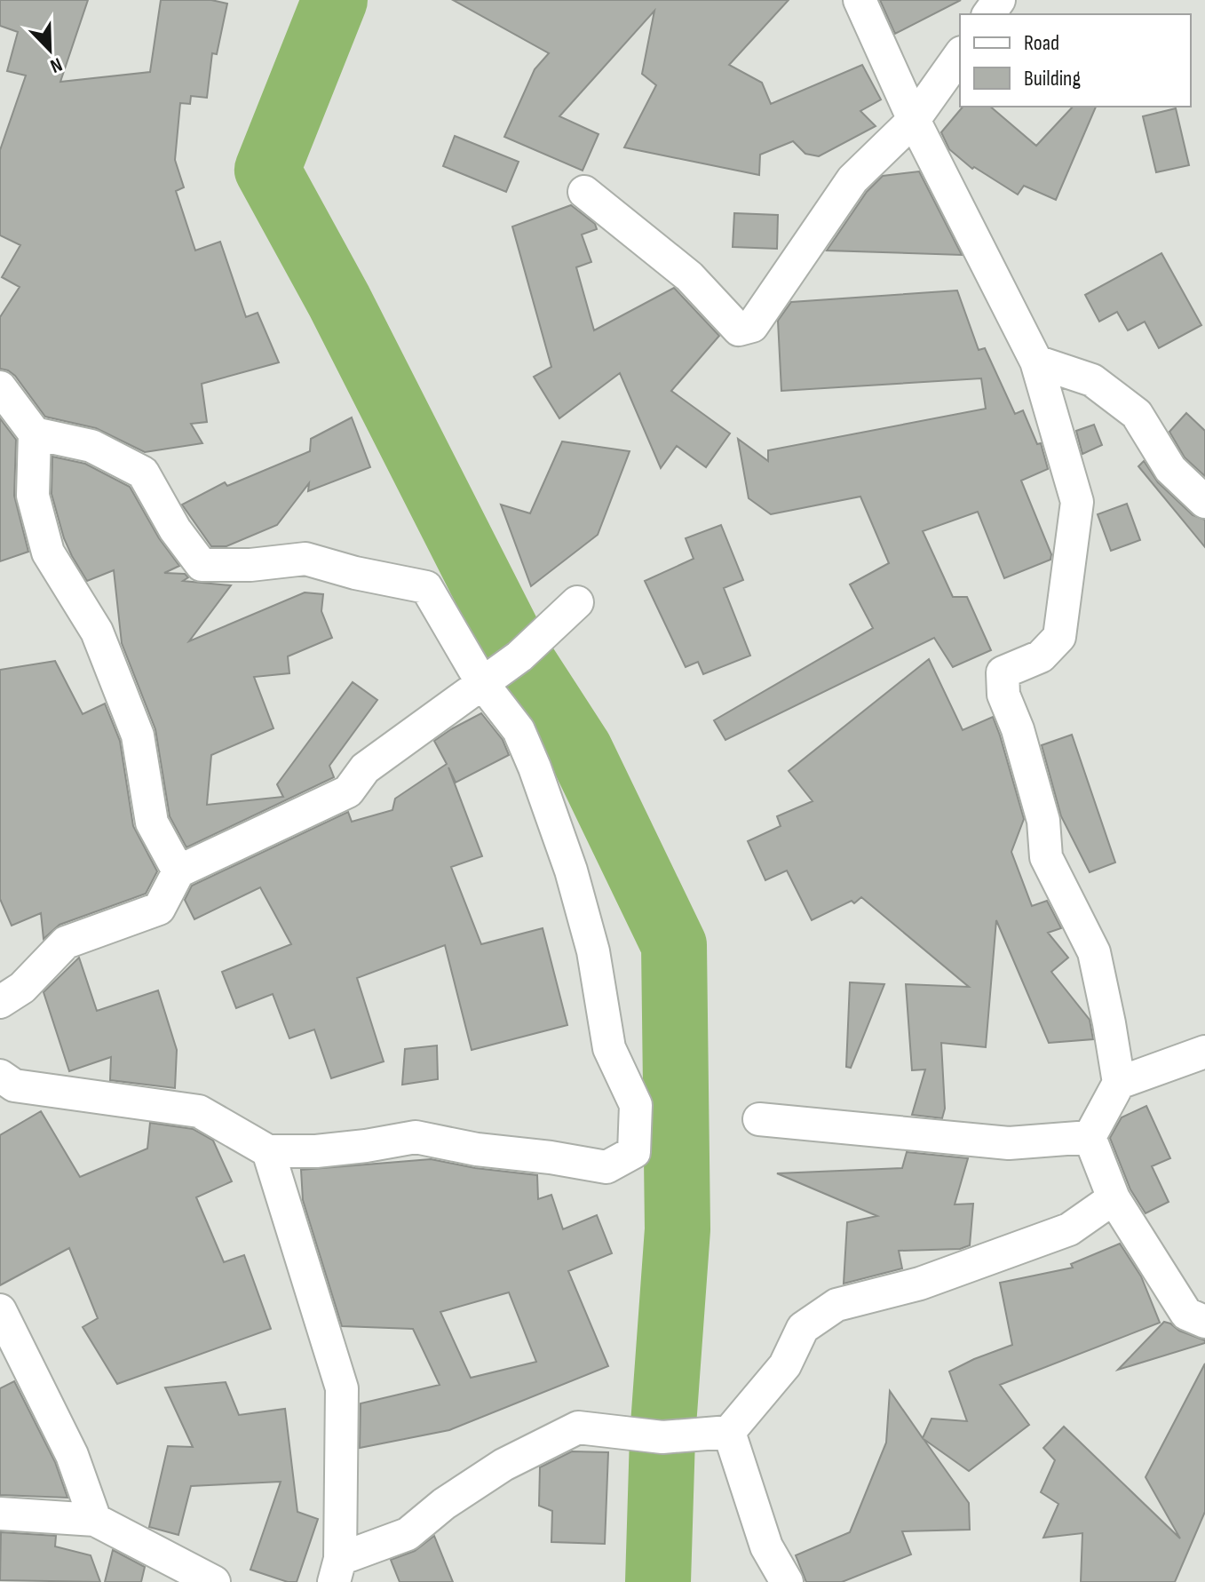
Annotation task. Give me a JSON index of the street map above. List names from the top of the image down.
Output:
{
  "legend": ["Road", "Building"],
  "north": "bottom right"
}
